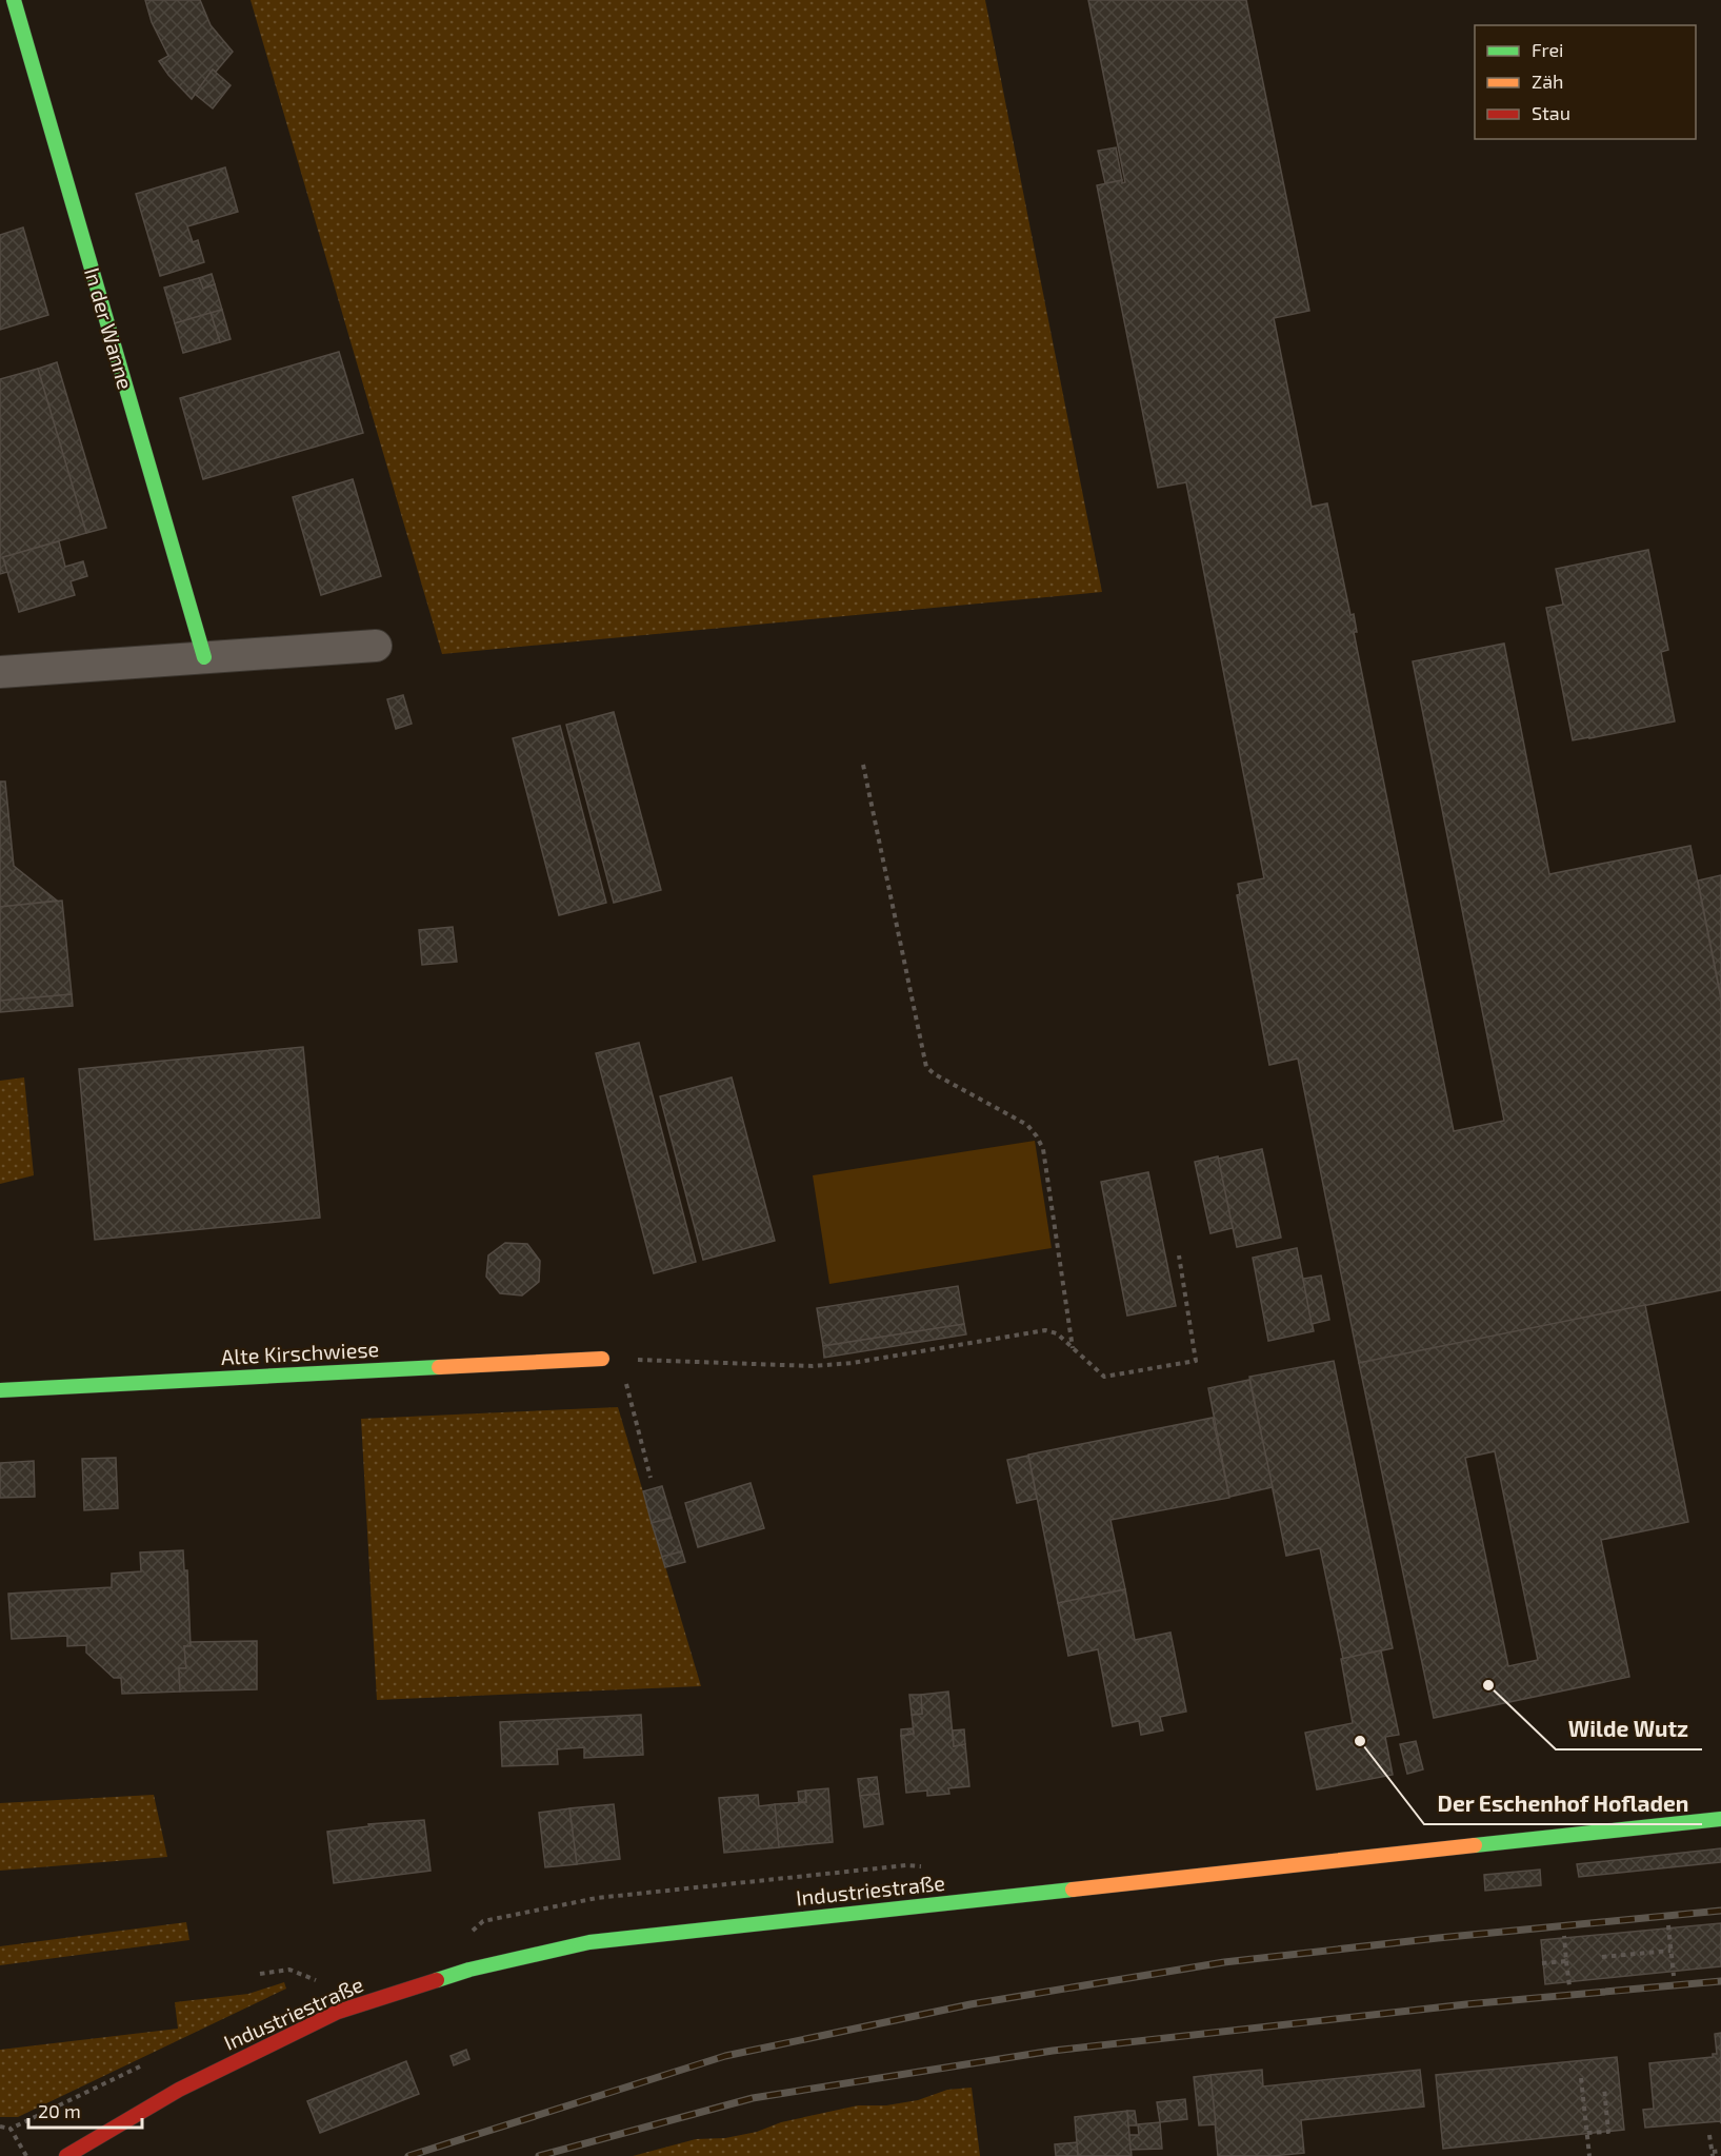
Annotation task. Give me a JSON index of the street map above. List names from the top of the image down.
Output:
{
  "streets": {
    "street": ["In der Wanne", "Alte Kirschwiese", "Industriestraße"]
  },
  "places": ["Wilde Wutz", "Der Eschenhof Hofladen"],
  "legend": ["Frei", "Zäh", "Stau"],
  "scale_bar": "20 m"
}
